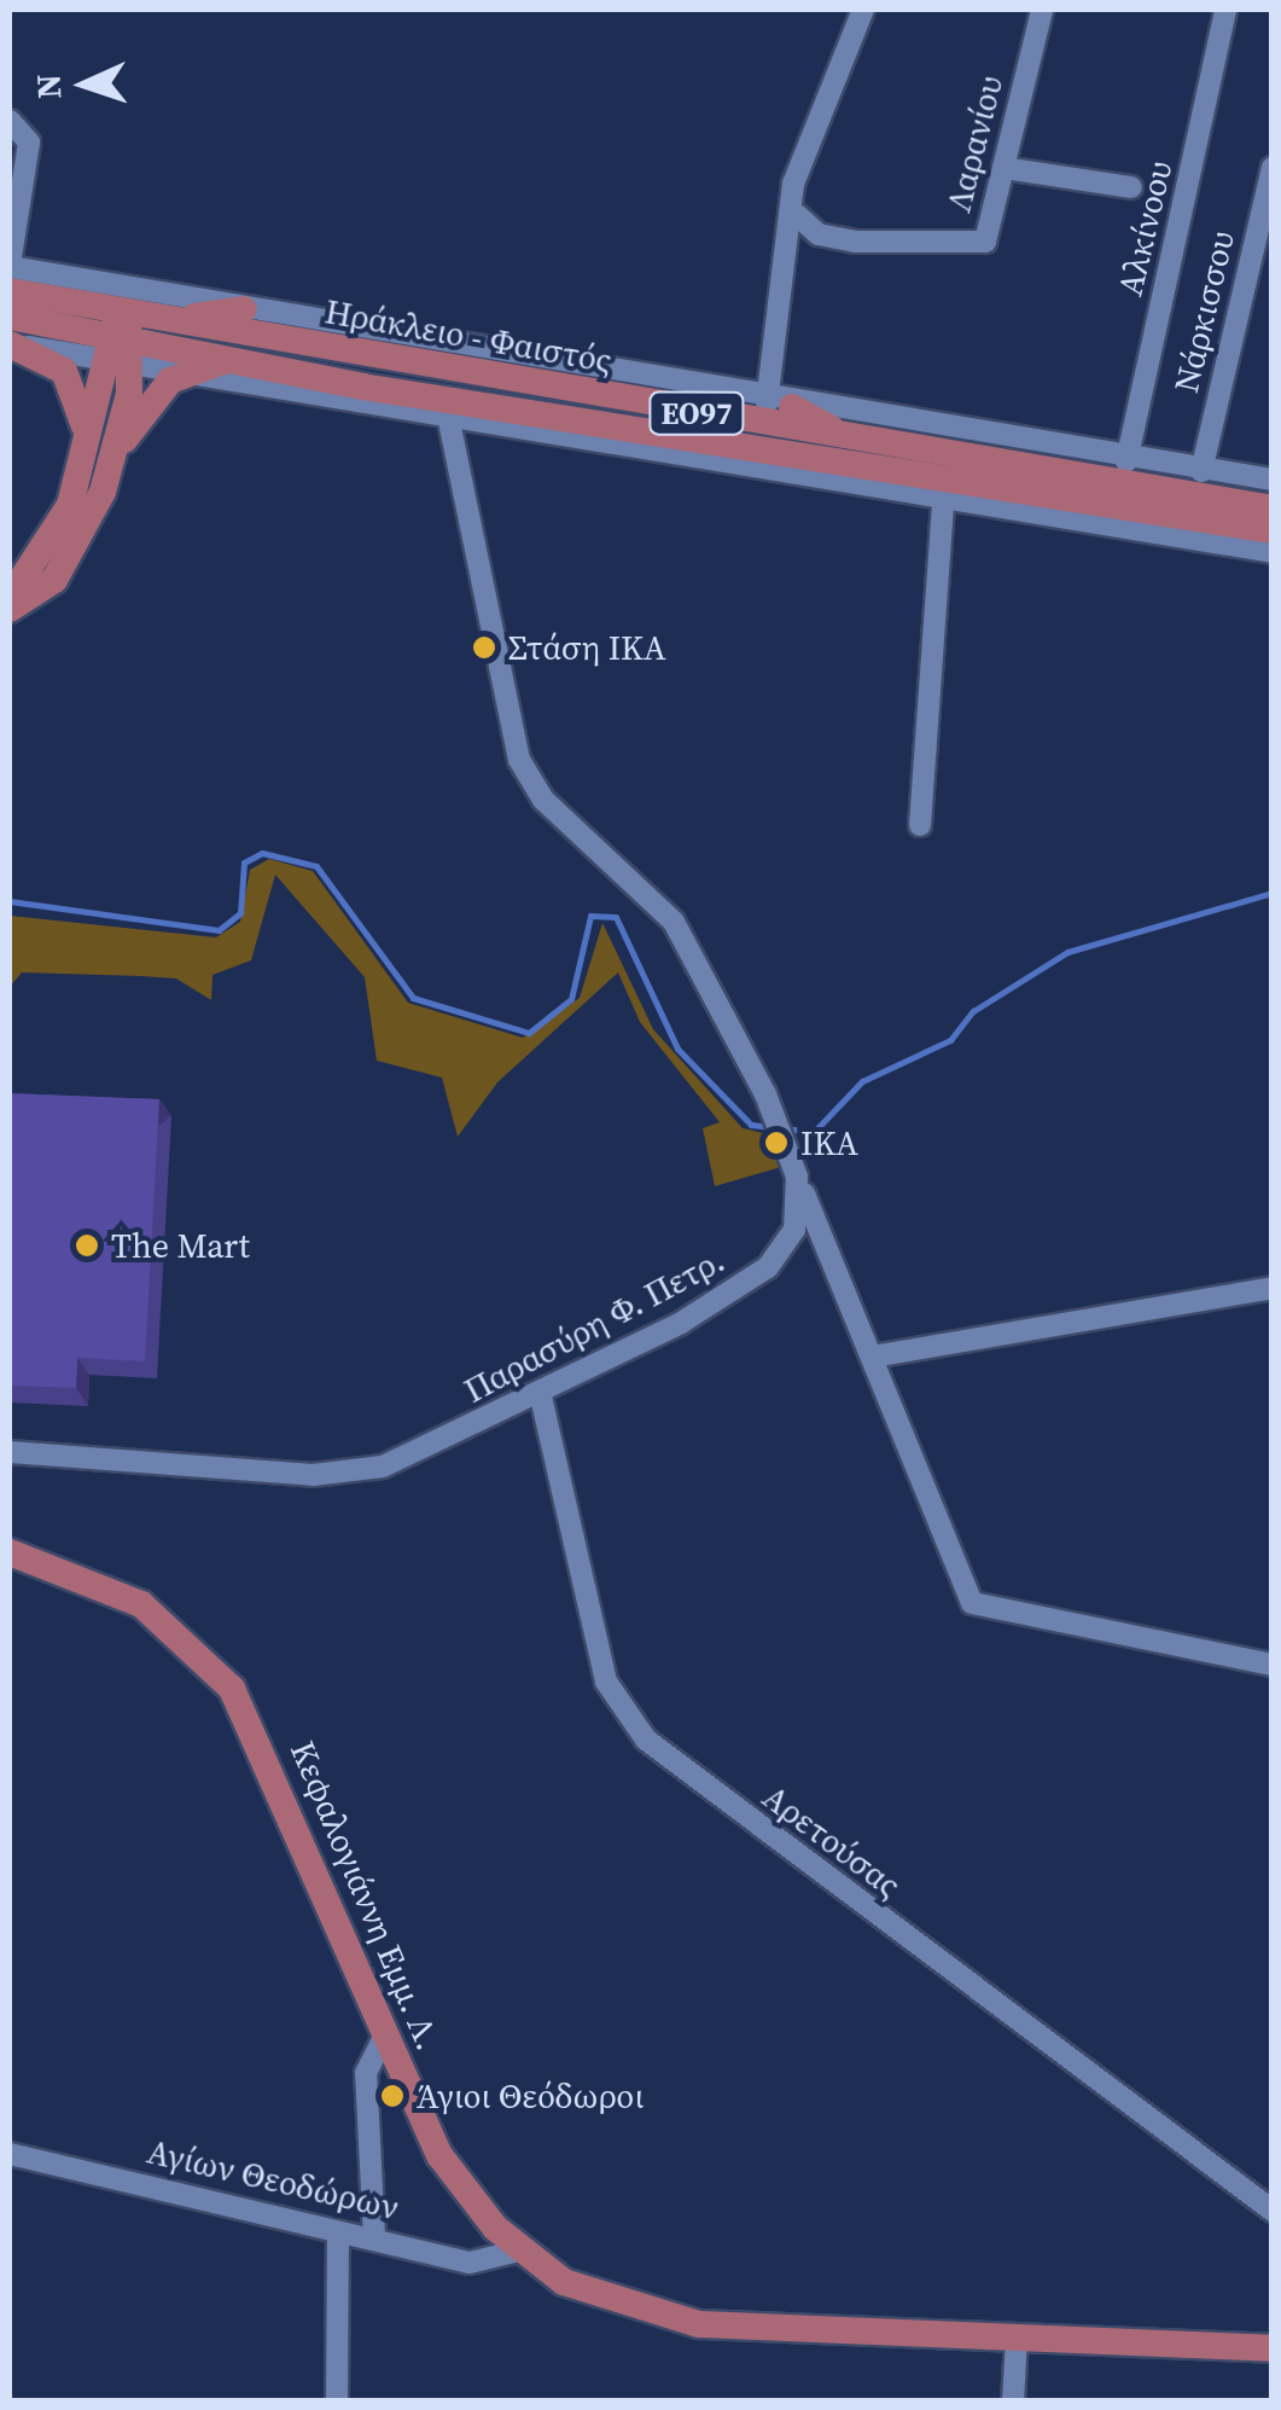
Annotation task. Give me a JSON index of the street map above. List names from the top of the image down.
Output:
{
  "streets": {
    "main road": ["Ηράκλειο - Φαιστός", "ΕΟ97", "Κεφαλογιάννη Εμμ. Λ."],
    "street": [
      "Λαρανίου",
      "Αλκίνοου",
      "Νάρκισσου",
      "Παρασύρη Φ. Πετρ.",
      "Αρετούσας",
      "Αγίων Θεοδώρων"
    ]
  },
  "crossings": [
    ["Παρασύρη Φ. Πετρ.", "Αρετούσας"],
    ["Κεφαλογιάννη Εμμ. Λ.", "Αγίων Θεοδώρων"]
  ],
  "places": [
    "Στάση ΙΚΑ",
    "IKA",
    "The Mart",
    "Άγιοι Θεόδωροι"
  ],
  "north": "left"
}
